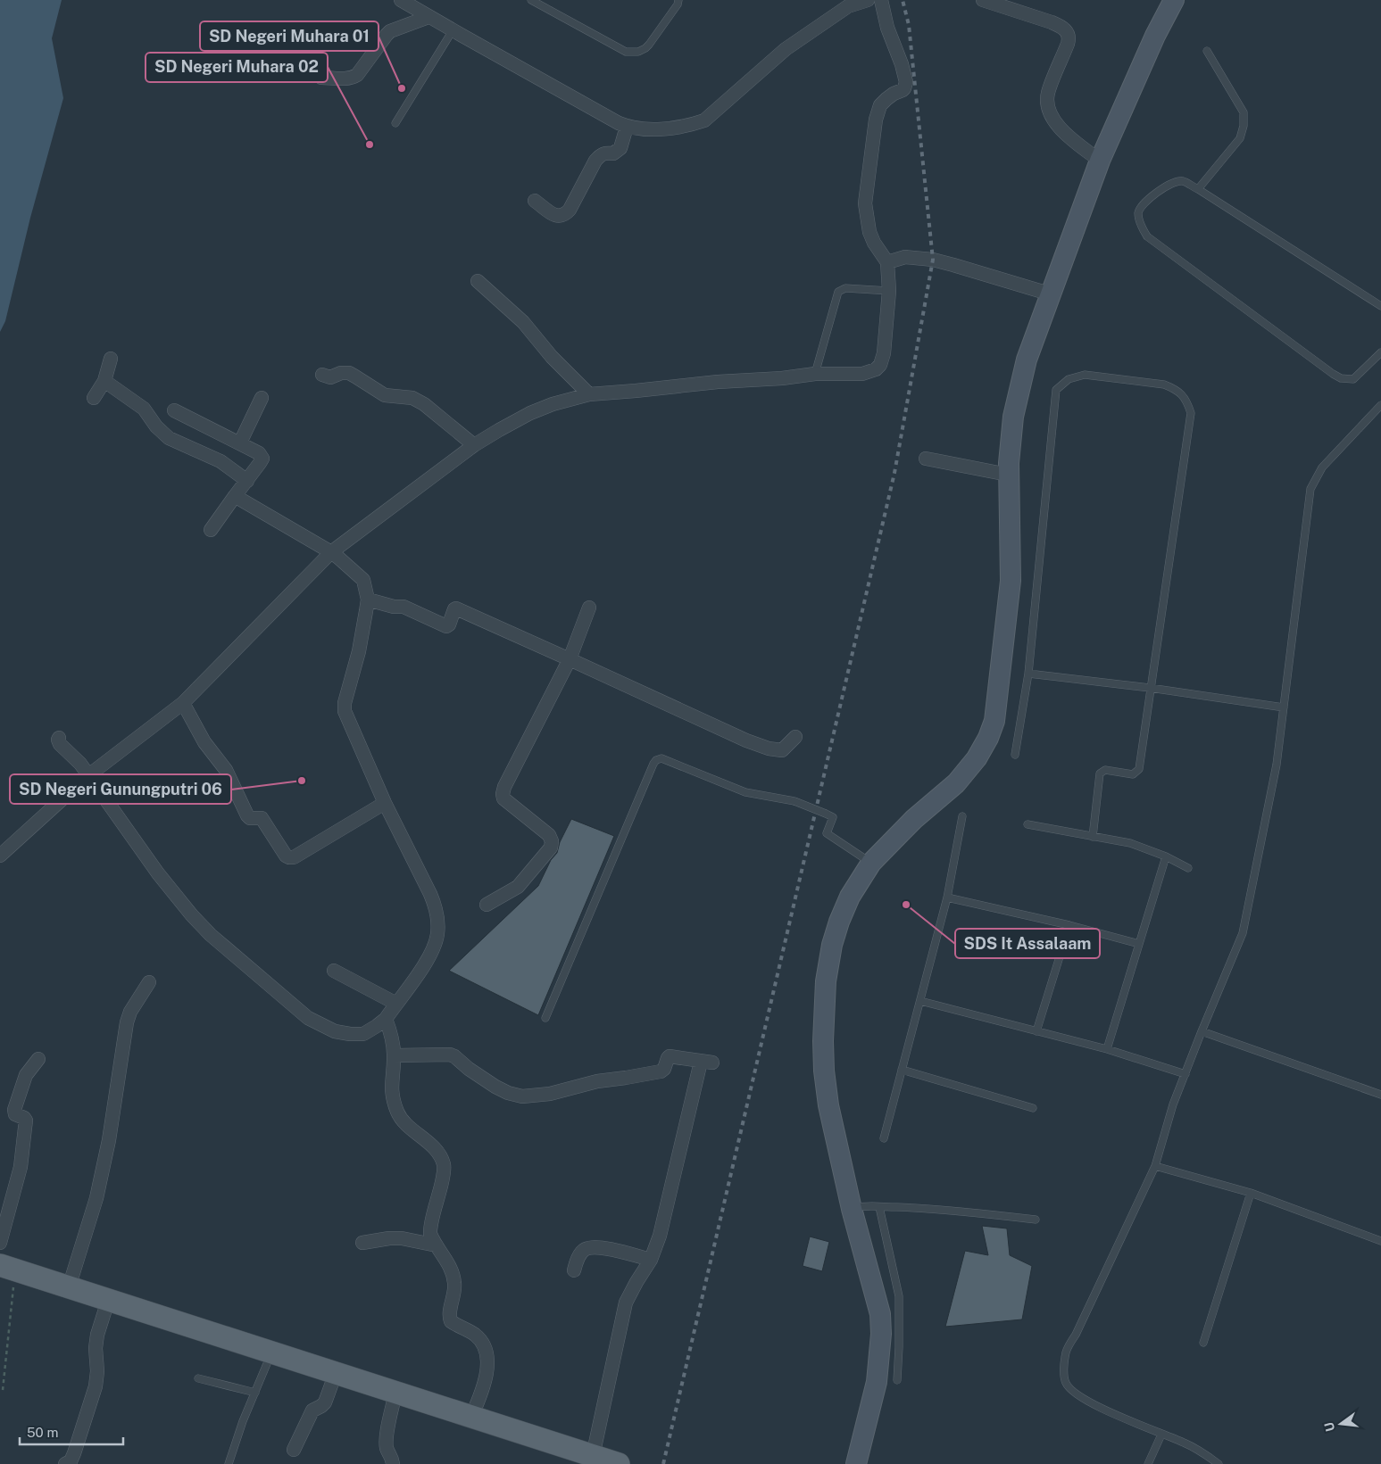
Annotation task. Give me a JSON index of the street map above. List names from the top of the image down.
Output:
{
  "places": [
    "SD Negeri Muhara 01",
    "SD Negeri Muhara 02",
    "SD Negeri Gunungputri 06",
    "SDS It Assalaam"
  ],
  "scale_bar": "50 m",
  "north": "left"
}
